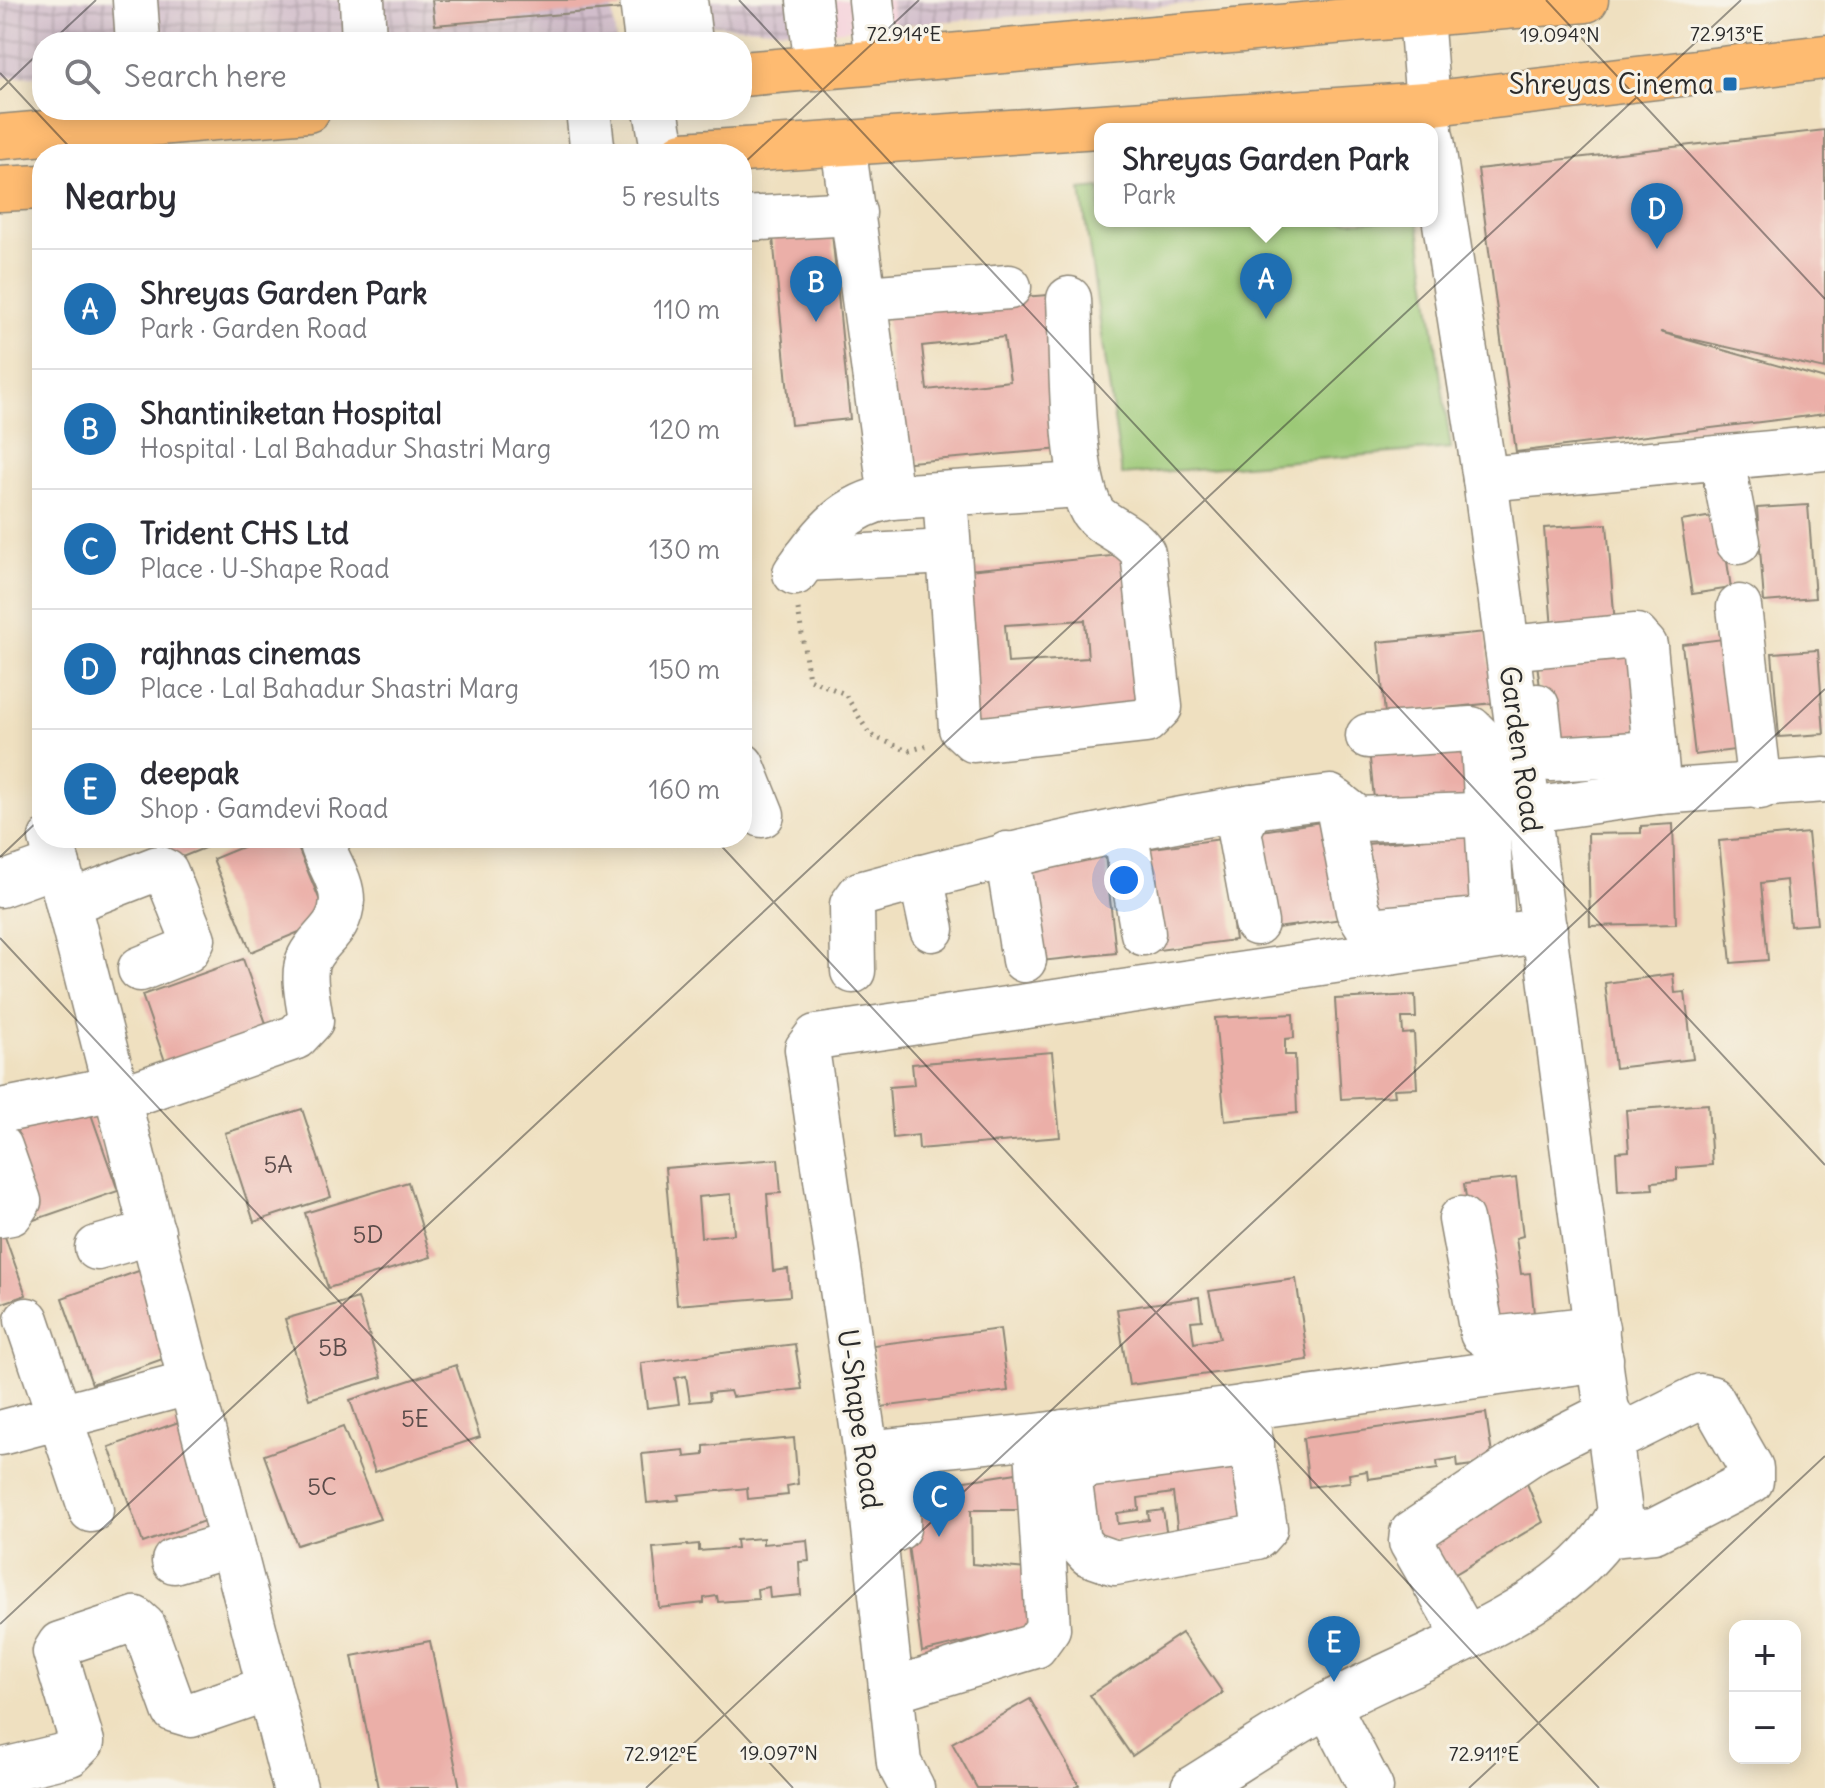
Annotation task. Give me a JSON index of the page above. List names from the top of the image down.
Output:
{
  "streets": {
    "street": ["Garden Road", "U-Shape Road"]
  },
  "crossings": [
    ["Garden Road", "U-Shape Road"]
  ],
  "places": {
    "transit": ["Shreyas Cinema"]
  },
  "house_numbers": [
    "5A",
    "5D",
    "5B",
    "5E",
    "5C"
  ],
  "page": {
    "search": "Search here",
    "popup": ["Shreyas Garden Park", "Park"],
    "heading": ["Nearby", "5 results"],
    "pins": [
      "D",
      "A",
      "B",
      "C",
      "E"
    ],
    "list": [
      {
        "mark": "A",
        "name": "Shreyas Garden Park",
        "note": "Park · Garden Road",
        "value": "110 m"
      },
      {
        "mark": "B",
        "name": "Shantiniketan Hospital",
        "note": "Hospital · Lal Bahadur Shastri Marg",
        "value": "120 m"
      },
      {
        "mark": "C",
        "name": "Trident CHS Ltd",
        "note": "Place · U-Shape Road",
        "value": "130 m"
      },
      {
        "mark": "D",
        "name": "rajhnas cinemas",
        "note": "Place · Lal Bahadur Shastri Marg",
        "value": "150 m"
      },
      {
        "mark": "E",
        "name": "deepak",
        "note": "Shop · Gamdevi Road",
        "value": "160 m"
      }
    ],
    "map_buttons": ["+", "−"]
  },
  "coordinates": [
    "72.914°E",
    "72.913°E",
    "19.094°N",
    "19.097°N",
    "72.912°E",
    "72.911°E"
  ]
}
